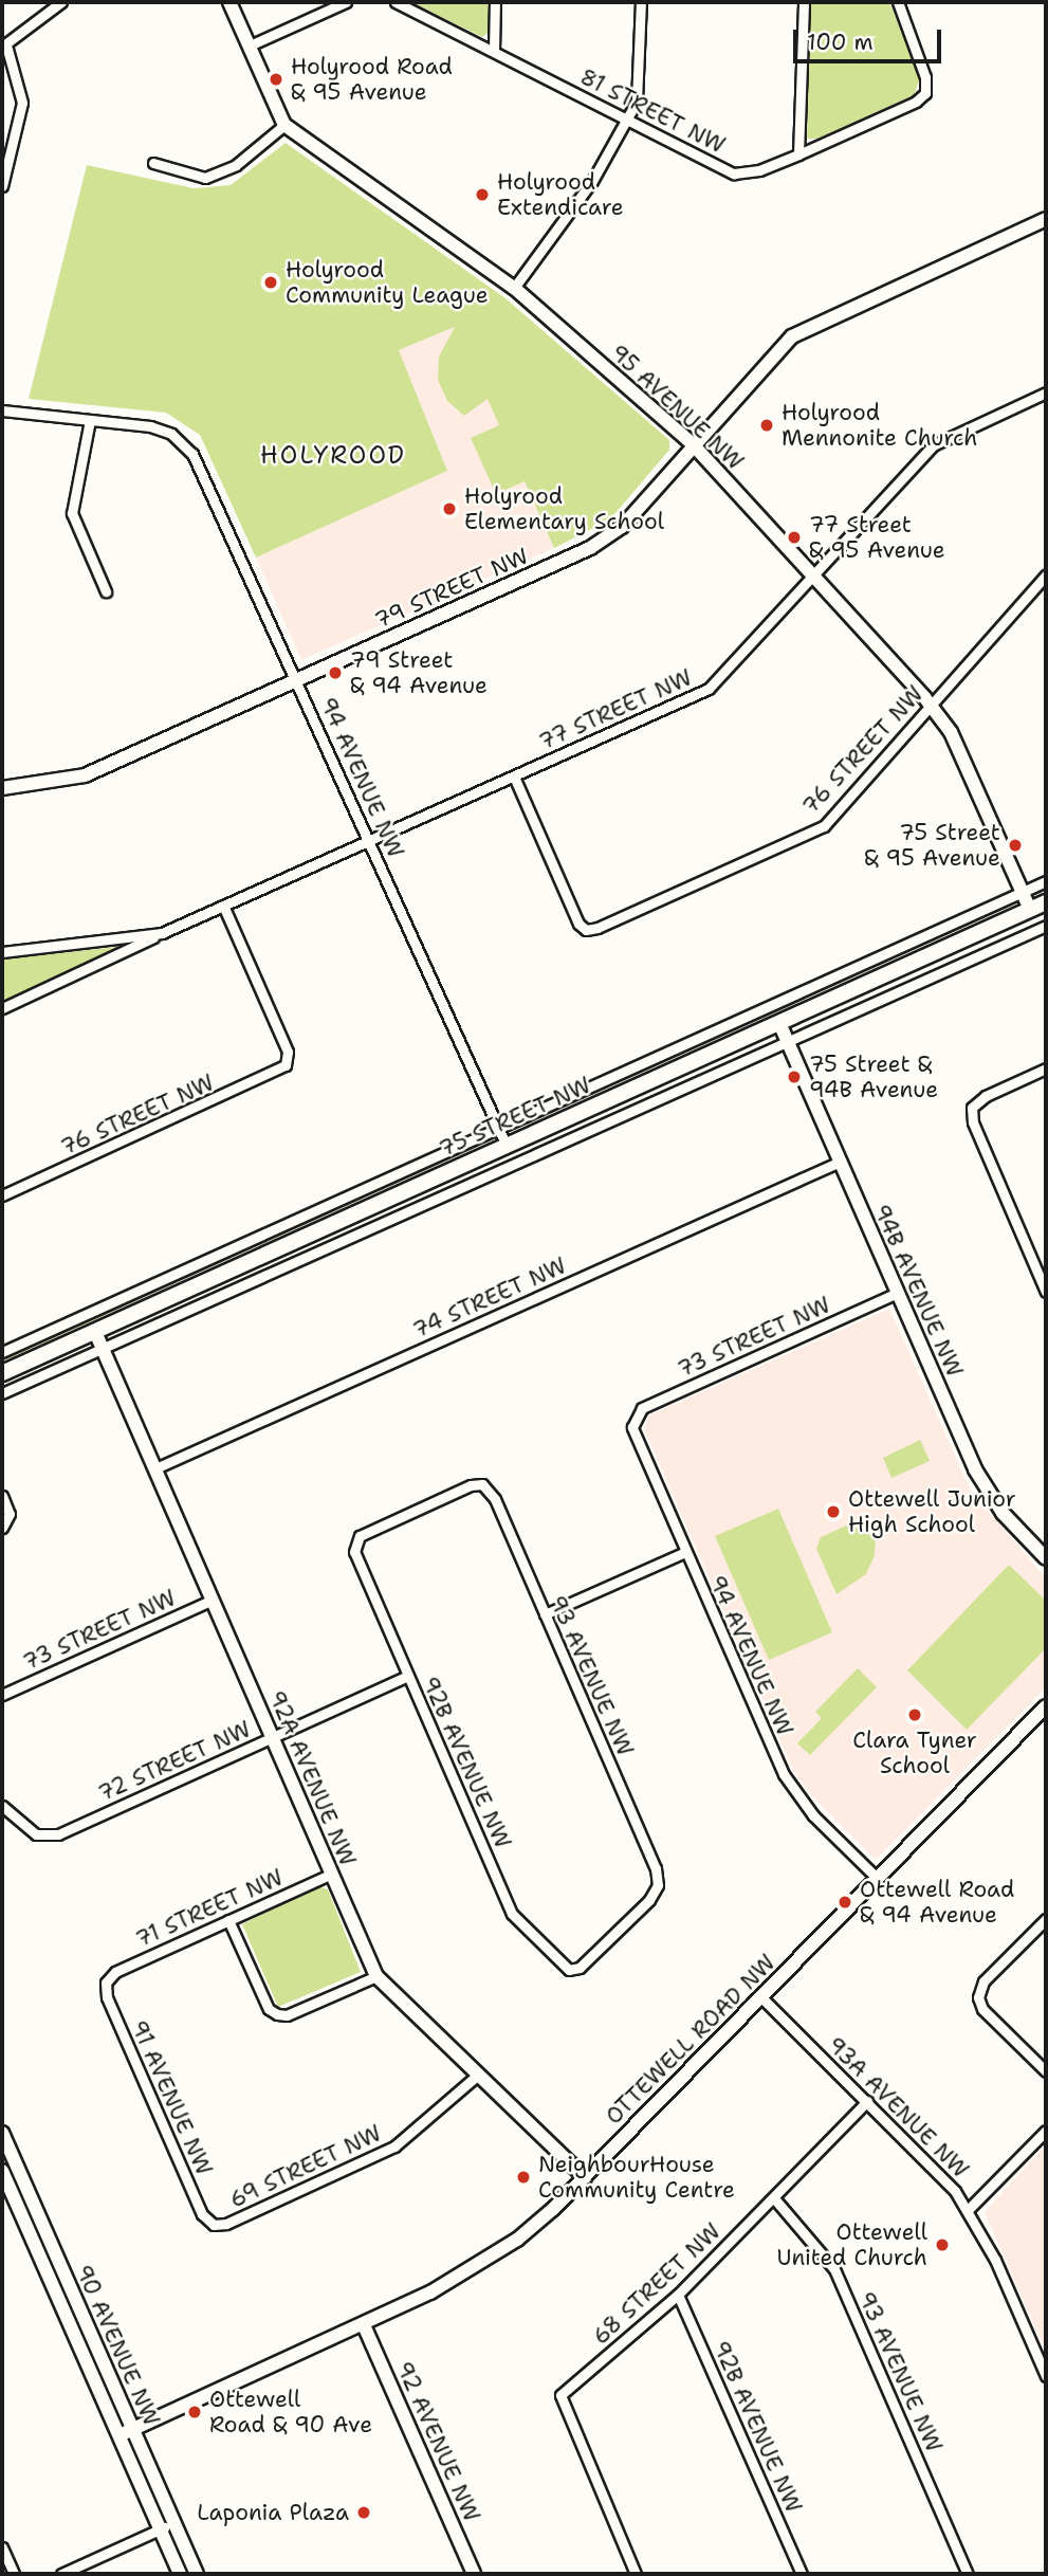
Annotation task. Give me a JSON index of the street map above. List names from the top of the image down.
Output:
{
  "streets": {
    "main road": ["75 STREET NW"],
    "street": [
      "81 STREET NW",
      "95 AVENUE NW",
      "79 STREET NW",
      "77 STREET NW",
      "76 STREET NW",
      "94 AVENUE NW",
      "94B AVENUE NW",
      "74 STREET NW",
      "73 STREET NW",
      "93 AVENUE NW",
      "72 STREET NW",
      "92B AVENUE NW",
      "92A AVENUE NW",
      "71 STREET NW",
      "OTTEWELL ROAD NW",
      "91 AVENUE NW",
      "93A AVENUE NW",
      "69 STREET NW",
      "68 STREET NW",
      "90 AVENUE NW",
      "92 AVENUE NW"
    ]
  },
  "crossings": [
    ["95 AVENUE NW", "79 STREET NW"],
    ["95 AVENUE NW", "77 STREET NW"],
    ["95 AVENUE NW", "76 STREET NW"],
    ["95 AVENUE NW", "75 STREET NW"],
    ["79 STREET NW", "94 AVENUE NW"],
    ["77 STREET NW", "76 STREET NW"],
    ["77 STREET NW", "94 AVENUE NW"],
    ["94 AVENUE NW", "75 STREET NW"],
    ["94 AVENUE NW", "73 STREET NW"],
    ["94 AVENUE NW", "OTTEWELL ROAD NW"],
    ["75 STREET NW", "94B AVENUE NW"],
    ["75 STREET NW", "92A AVENUE NW"],
    ["94B AVENUE NW", "74 STREET NW"],
    ["94B AVENUE NW", "73 STREET NW"],
    ["74 STREET NW", "92A AVENUE NW"],
    ["73 STREET NW", "92A AVENUE NW"],
    ["93 AVENUE NW", "92B AVENUE NW"],
    ["93 AVENUE NW", "68 STREET NW"],
    ["72 STREET NW", "92B AVENUE NW"],
    ["72 STREET NW", "92A AVENUE NW"],
    ["92B AVENUE NW", "68 STREET NW"],
    ["92A AVENUE NW", "71 STREET NW"],
    ["92A AVENUE NW", "OTTEWELL ROAD NW"],
    ["92A AVENUE NW", "69 STREET NW"],
    ["71 STREET NW", "91 AVENUE NW"],
    ["OTTEWELL ROAD NW", "93A AVENUE NW"],
    ["OTTEWELL ROAD NW", "90 AVENUE NW"],
    ["OTTEWELL ROAD NW", "92 AVENUE NW"],
    ["91 AVENUE NW", "69 STREET NW"],
    ["93A AVENUE NW", "68 STREET NW"]
  ],
  "districts": ["HOLYROOD"],
  "places": [
    "Holyrood Road & 95 Avenue",
    "Holyrood Extendicare",
    "Holyrood Community League",
    "Holyrood Mennonite Church",
    "Holyrood Elementary School",
    "77 Street & 95 Avenue",
    "79 Street & 94 Avenue",
    "75 Street & 95 Avenue",
    "75 Street & 94B Avenue",
    "Ottewell Junior High School",
    "Clara Tyner School",
    "Ottewell Road & 94 Avenue",
    "NeighbourHouse Community Centre",
    "Ottewell United Church",
    "Ottewell Road & 90 Ave",
    "Laponia Plaza"
  ],
  "scale_bar": "100 m"
}
